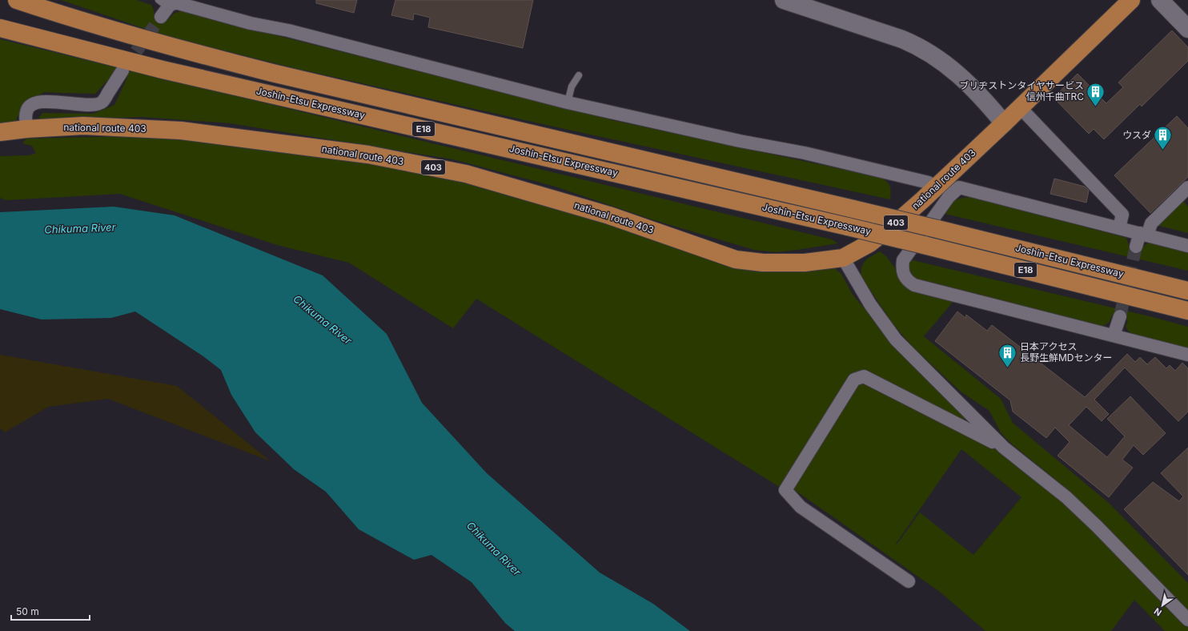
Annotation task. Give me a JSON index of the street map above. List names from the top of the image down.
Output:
{
  "streets": {
    "highway": [
      "Joshin-Etsu Expressway",
      "national route 403",
      "E18",
      "403"
    ]
  },
  "water": ["Chikuma River"],
  "places": {
    "building": ["ブリヂストンタイヤサービス 信州千曲TRC", "ウスダ", "日本アクセス 長野生鮮MDセンター"]
  },
  "scale_bar": "50 m",
  "north": "bottom left"
}
